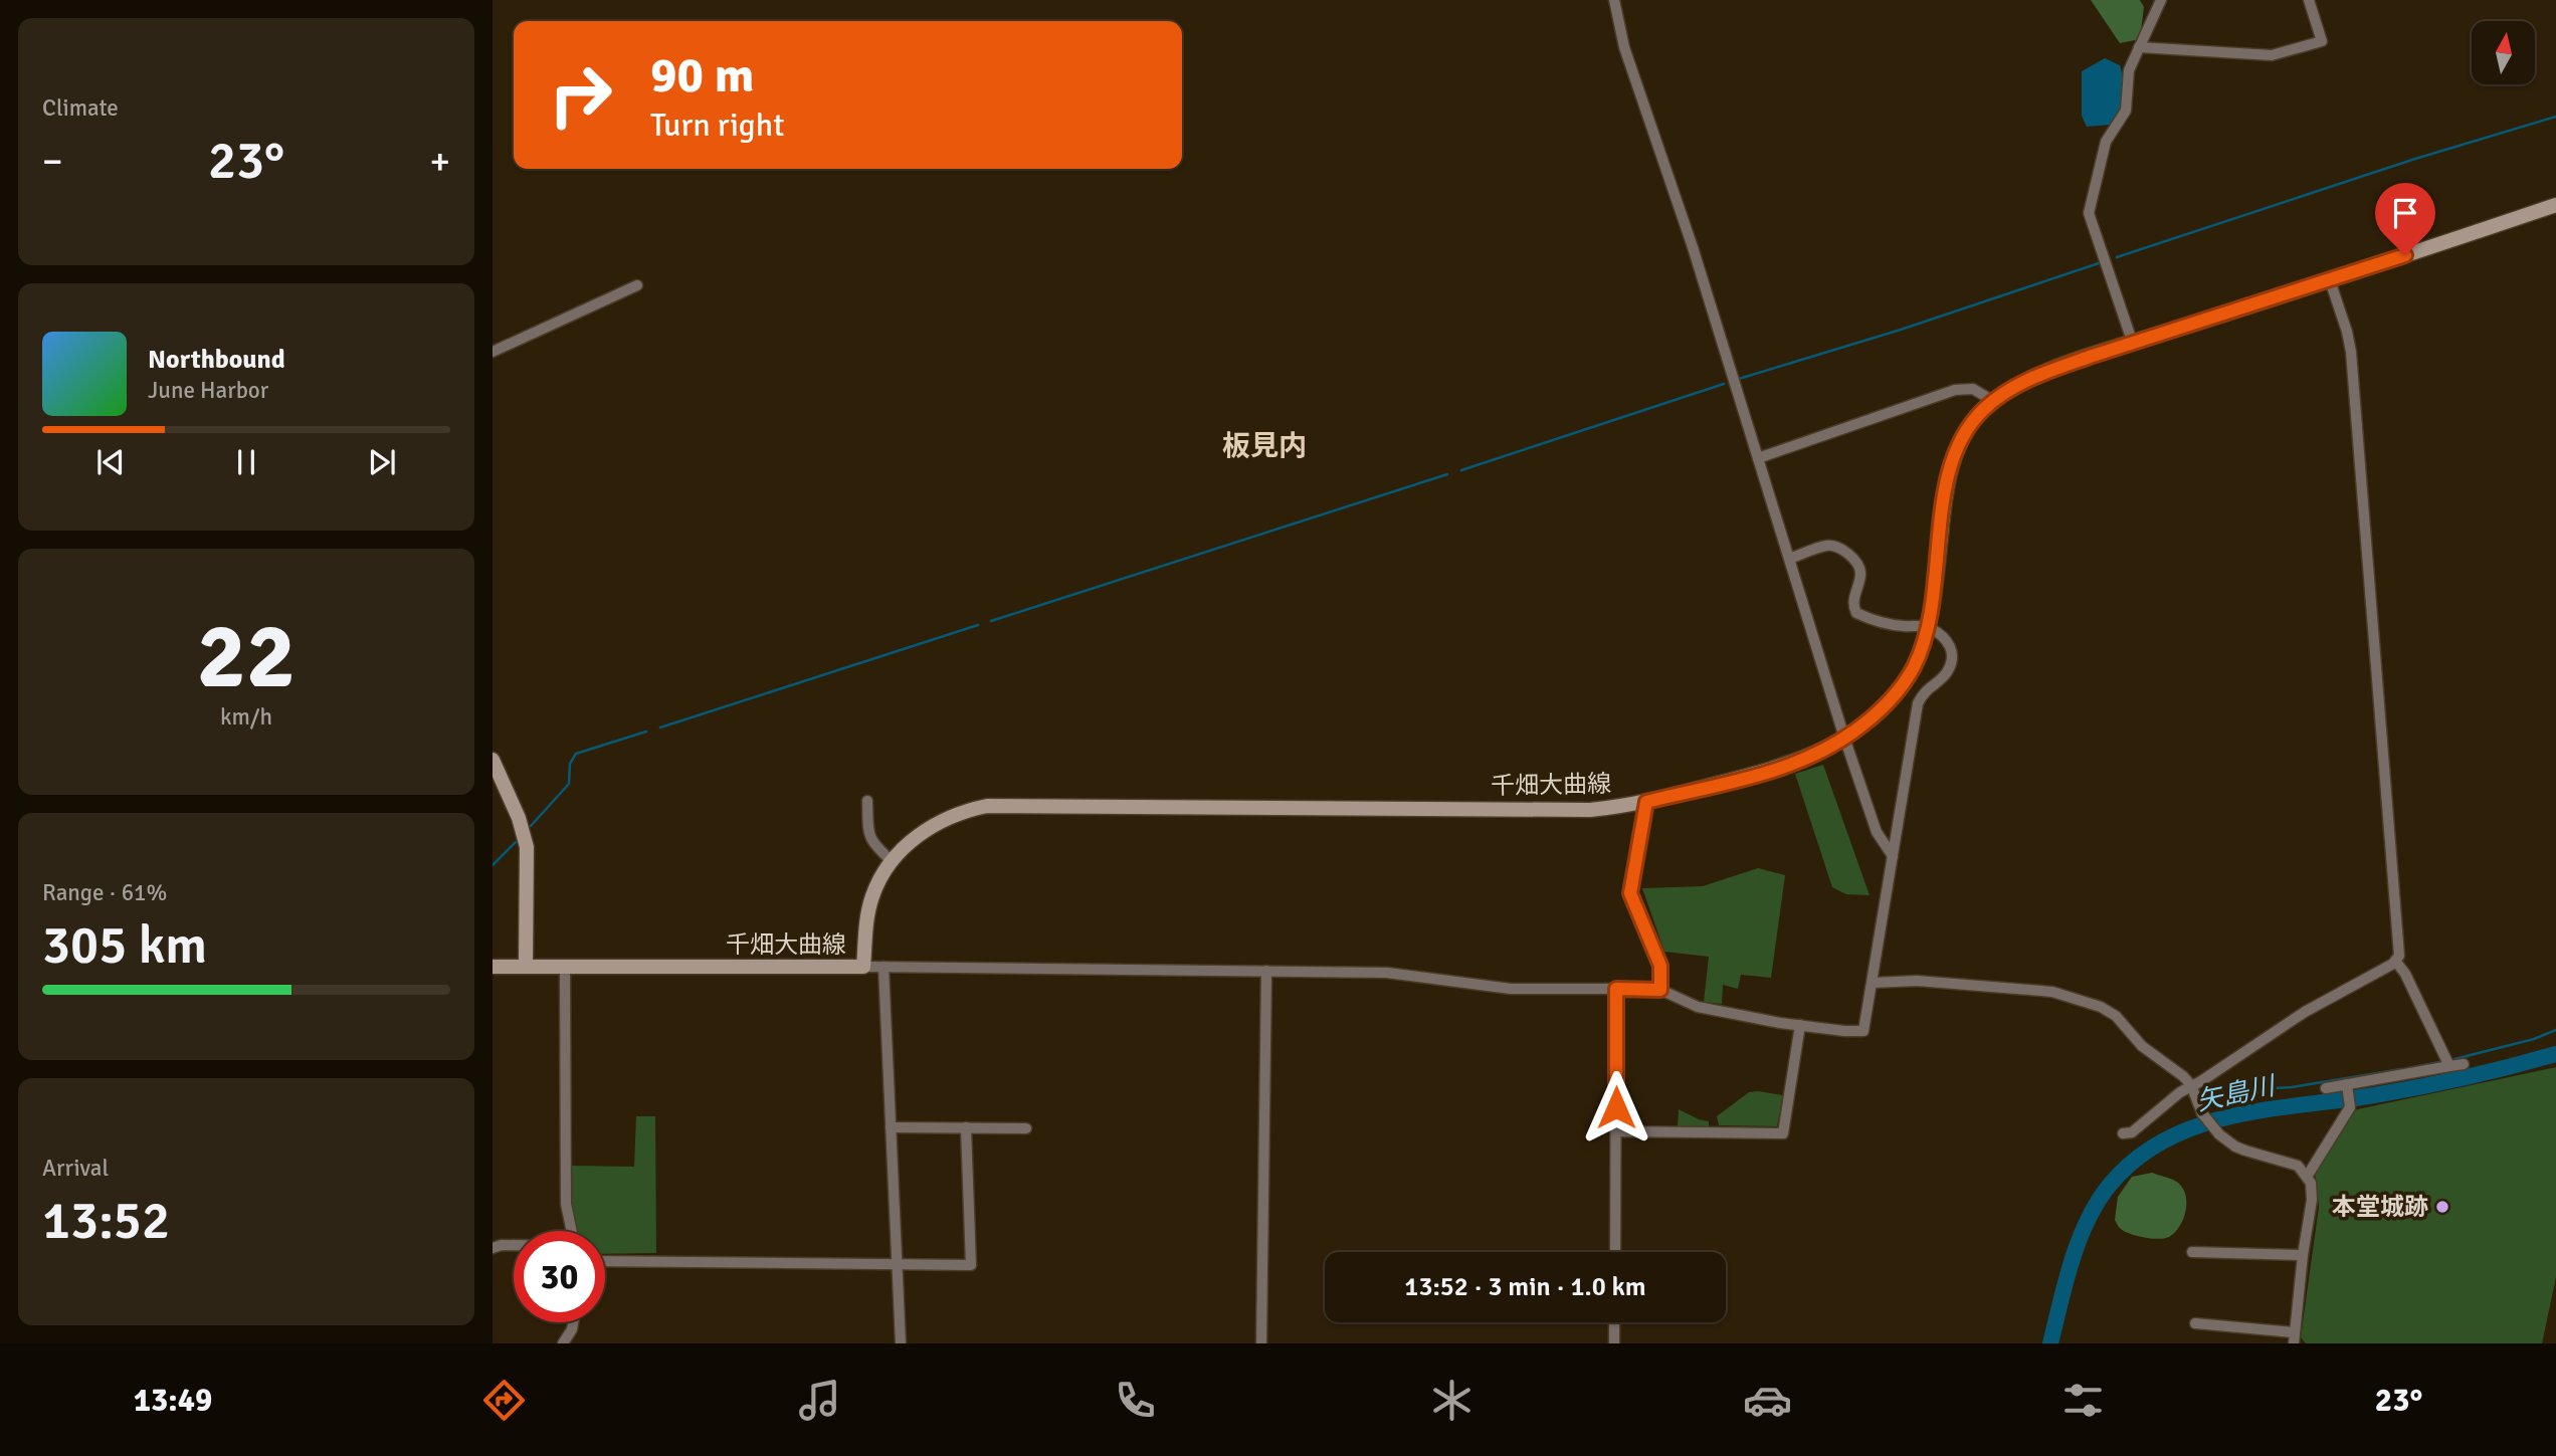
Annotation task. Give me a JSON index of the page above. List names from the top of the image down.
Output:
{
  "streets": {
    "main road": ["千畑大曲線"]
  },
  "districts": ["板見内"],
  "water": ["矢島川"],
  "places": ["本堂城跡"],
  "north": "top",
  "page": {
    "tile": [
      "Climate",
      ["22", "km/h"],
      ["Range · 61%", "305 km"],
      ["Arrival", "13:52"]
    ],
    "turn": ["90 m", "Turn right"],
    "heat": ["−", "23°", "+"],
    "song": ["Northbound", "June Harbor"],
    "limit": "30",
    "trip": "13:52 · 3 min · 1.0 km",
    "tabs": ["13:49", "23°"]
  }
}
